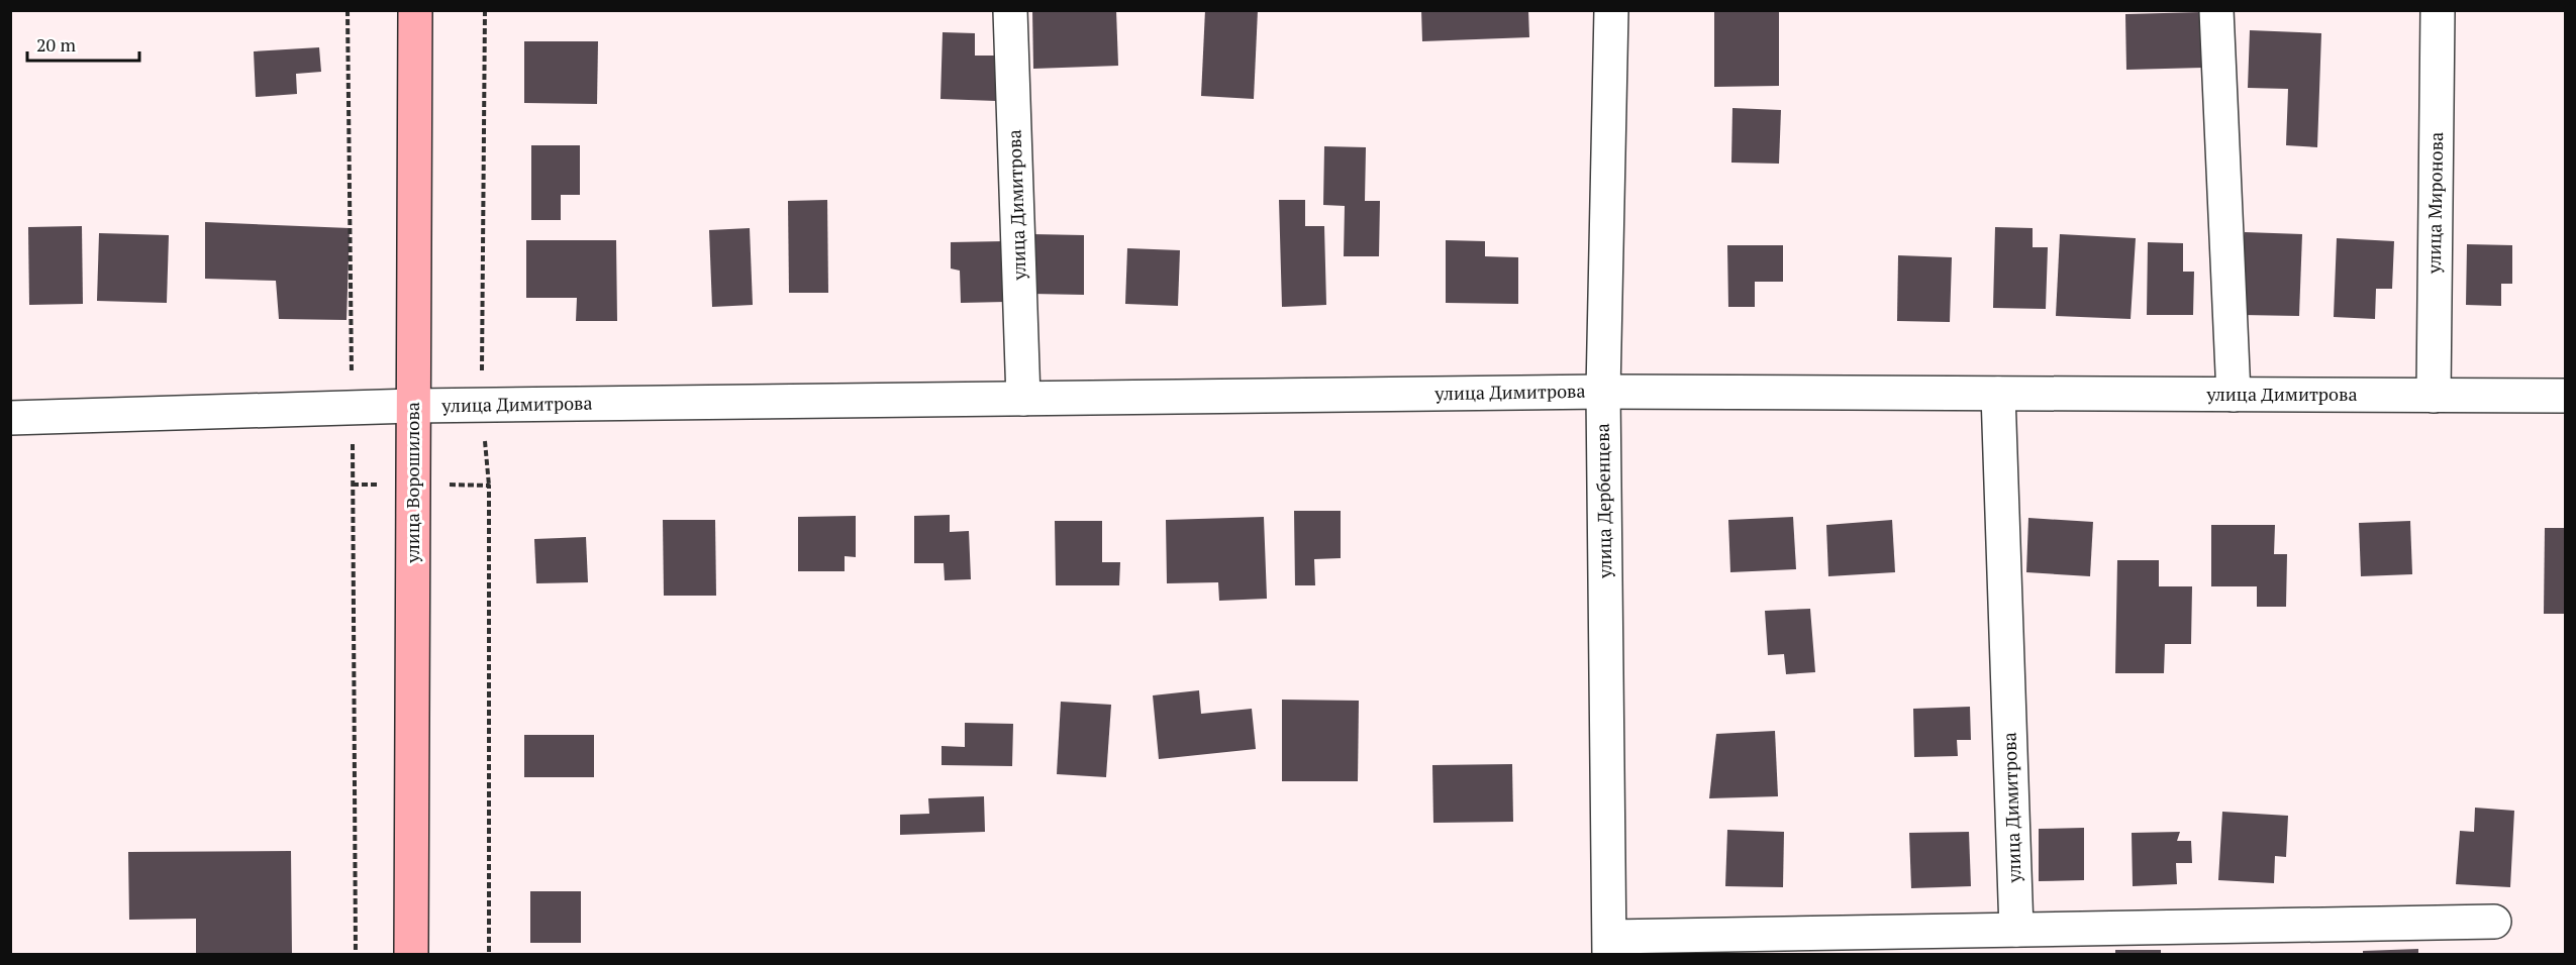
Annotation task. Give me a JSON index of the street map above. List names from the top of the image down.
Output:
{
  "streets": {
    "street": [
      "улица Миронова",
      "улица Димитрова",
      "улица Ворошилова",
      "улица Дербенцева"
    ]
  },
  "crossings": [
    ["улица Миронова", "улица Димитрова"],
    ["улица Димитрова", "улица Ворошилова"],
    ["улица Димитрова", "улица Дербенцева"]
  ],
  "scale_bar": "20 m"
}
